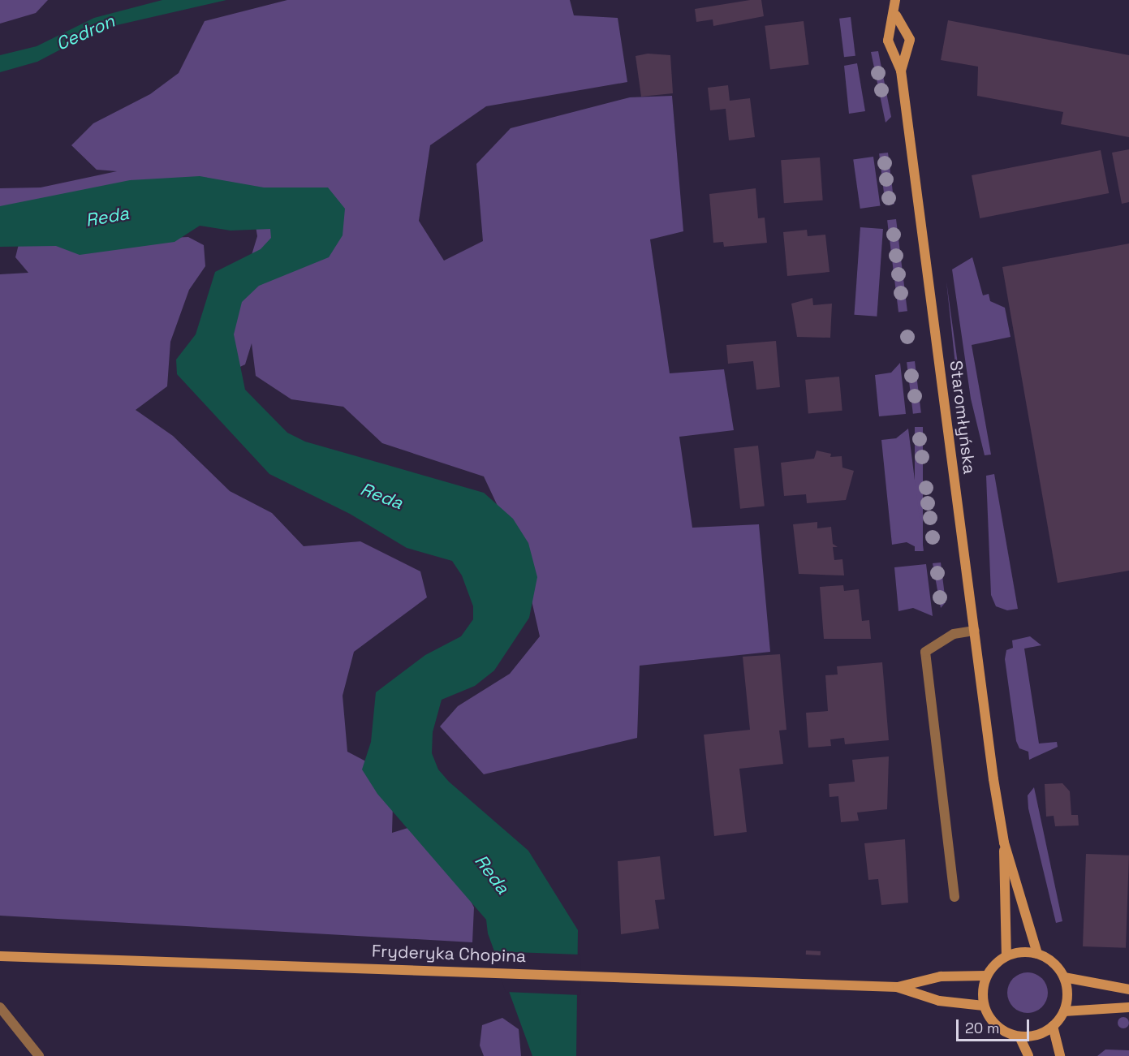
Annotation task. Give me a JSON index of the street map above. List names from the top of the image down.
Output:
{
  "streets": {
    "main road": ["Staromłyńska", "Fryderyka Chopina"]
  },
  "crossings": [
    ["Staromłyńska", "Fryderyka Chopina"]
  ],
  "water": ["Cedron", "Reda"],
  "scale_bar": "20 m"
}
